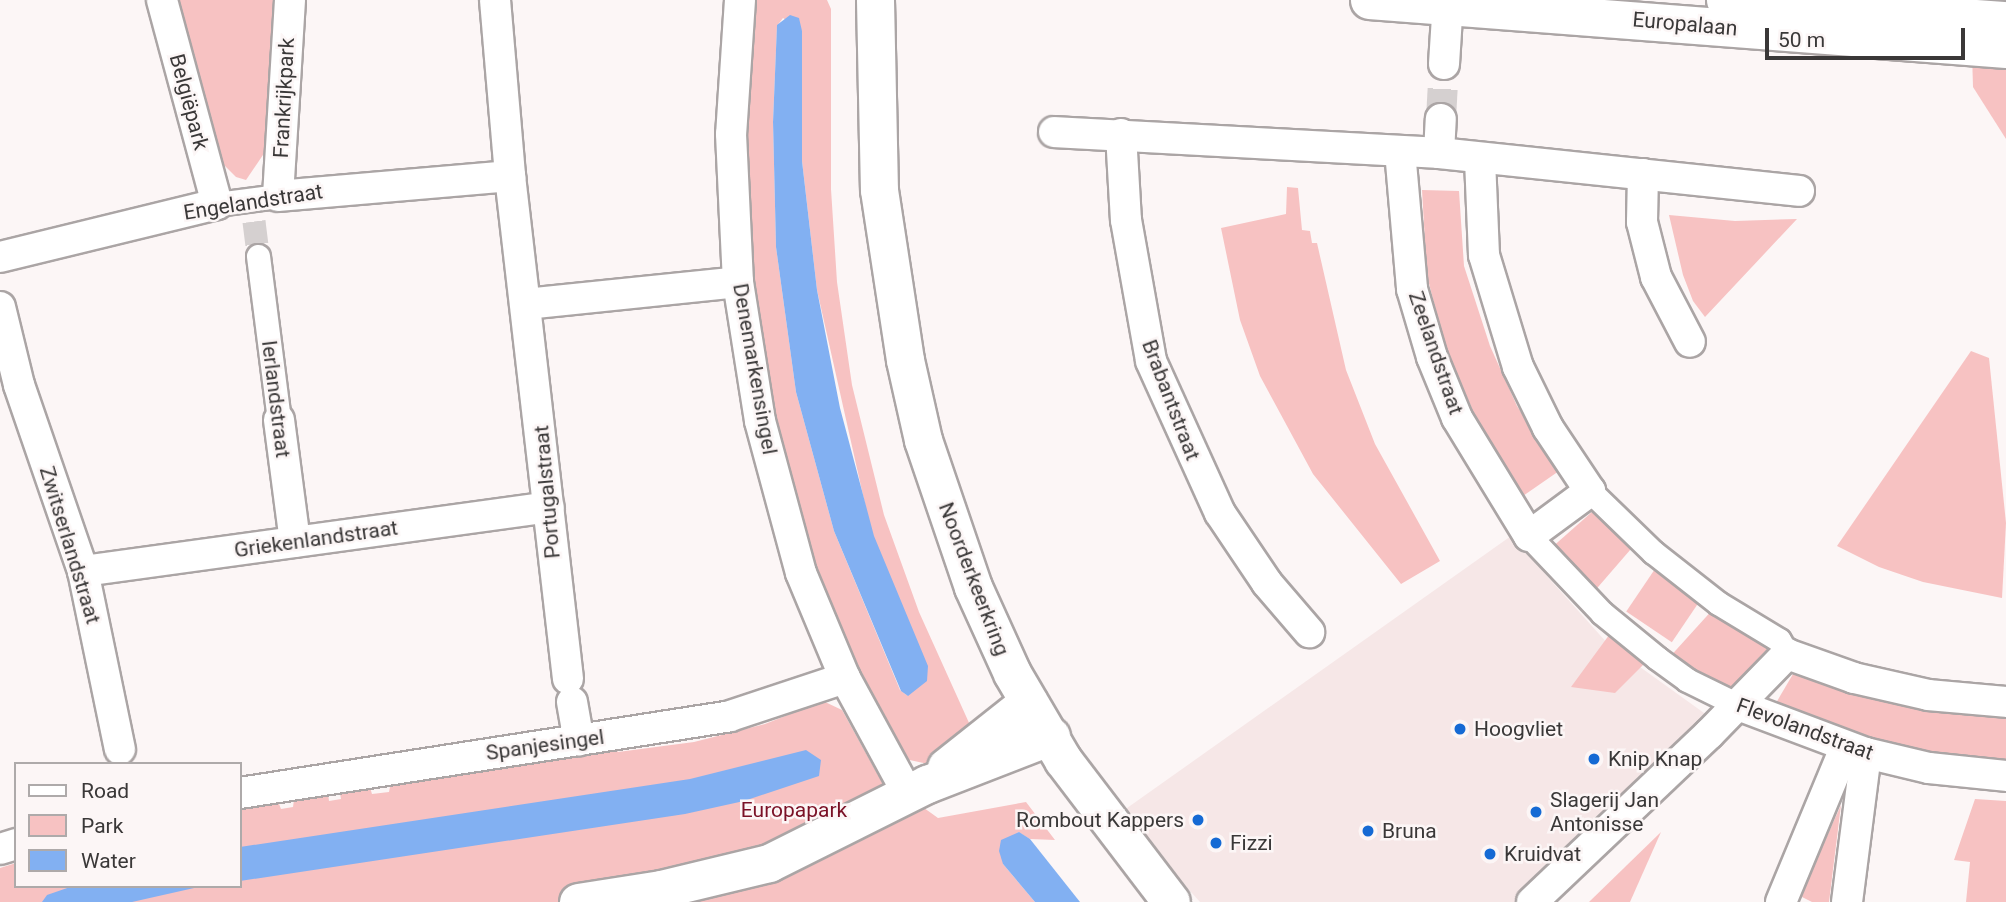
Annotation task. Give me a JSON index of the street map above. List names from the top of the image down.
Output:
{
  "streets": {
    "street": [
      "Europalaan",
      "Frankrijkpark",
      "Belgiëpark",
      "Engelandstraat",
      "Zeelandstraat",
      "Denemarkensingel",
      "Ierlandstraat",
      "Brabantstraat",
      "Portugalstraat",
      "Griekenlandstraat",
      "Zwitserlandstraat",
      "Noorderkeerkring",
      "Flevolandstraat",
      "Spanjesingel"
    ]
  },
  "crossings": [
    ["Frankrijkpark", "Engelandstraat"],
    ["Belgiëpark", "Engelandstraat"],
    ["Engelandstraat", "Portugalstraat"],
    ["Zeelandstraat", "Flevolandstraat"],
    ["Denemarkensingel", "Spanjesingel"],
    ["Ierlandstraat", "Griekenlandstraat"],
    ["Portugalstraat", "Griekenlandstraat"],
    ["Portugalstraat", "Spanjesingel"],
    ["Griekenlandstraat", "Zwitserlandstraat"]
  ],
  "parks": ["Europapark"],
  "places": [
    "Hoogvliet",
    "Knip Knap",
    "Slagerij Jan Antonisse",
    "Rombout Kappers",
    "Bruna",
    "Fizzi",
    "Kruidvat"
  ],
  "legend": ["Road", "Park", "Water"],
  "scale_bar": "50 m"
}
